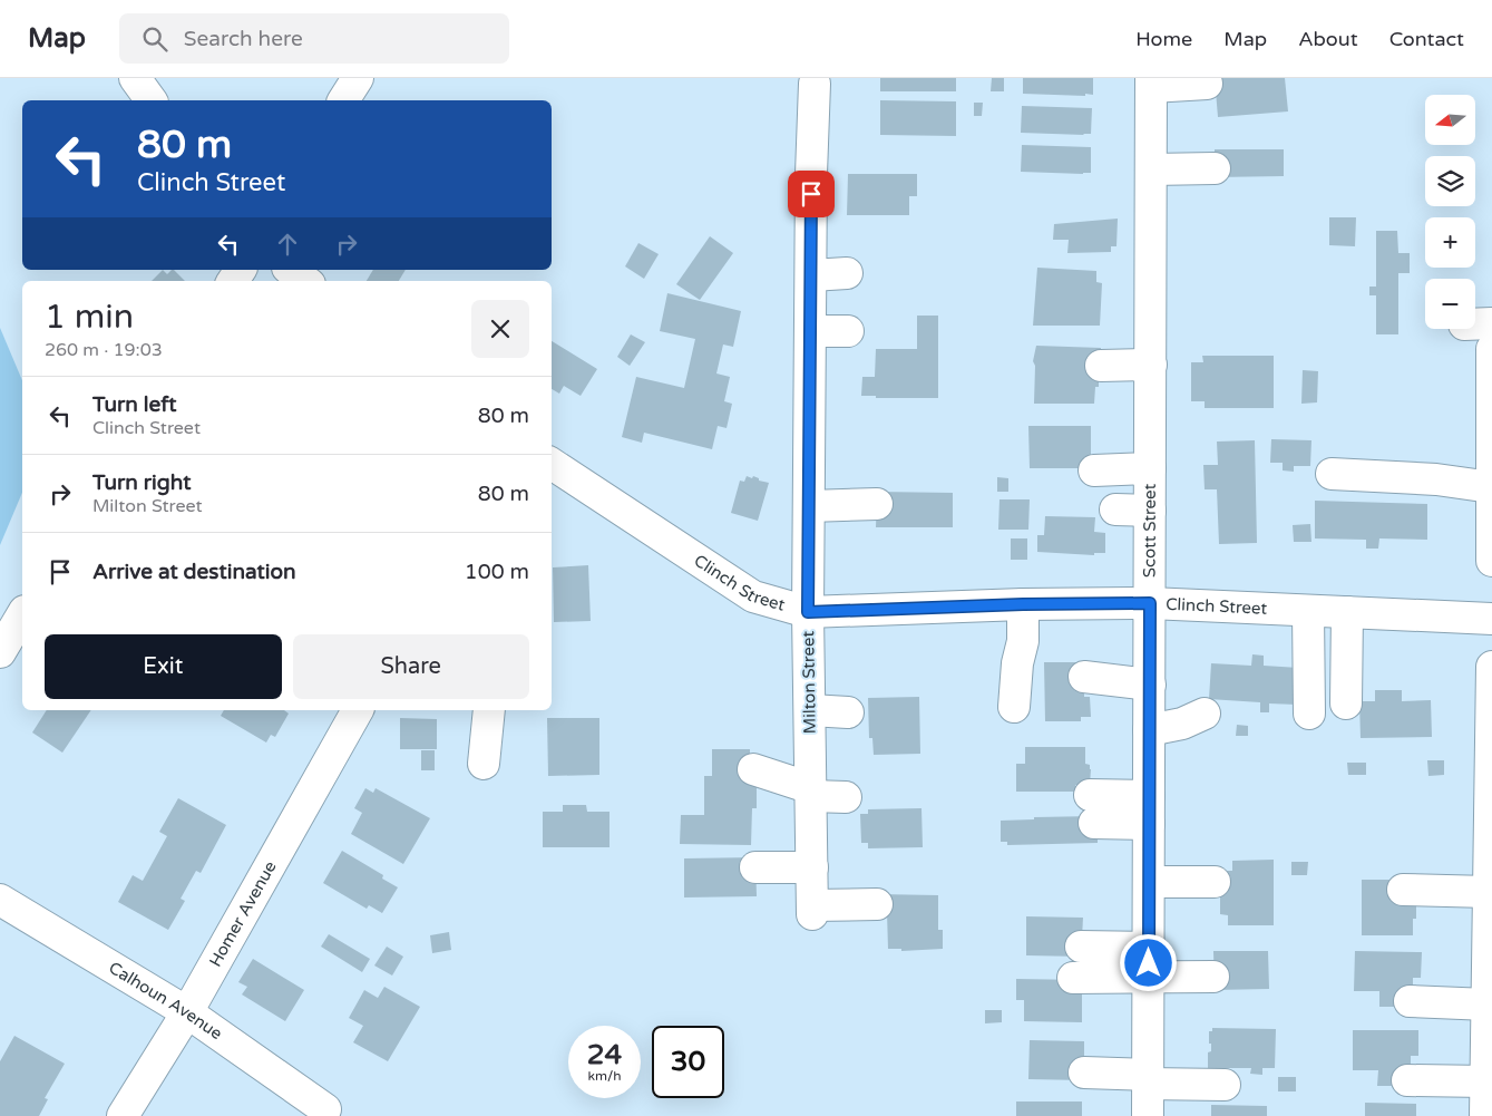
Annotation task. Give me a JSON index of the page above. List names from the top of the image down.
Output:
{
  "streets": {
    "street": [
      "Scott Street",
      "Clinch Street",
      "Milton Street",
      "Homer Avenue",
      "Calhoun Avenue"
    ]
  },
  "crossings": [
    ["Scott Street", "Clinch Street"],
    ["Clinch Street", "Milton Street"],
    ["Homer Avenue", "Calhoun Avenue"]
  ],
  "north": "left",
  "page": {
    "header": "Map",
    "search": "Search here",
    "nav": [
      "Home",
      "Map",
      "About",
      "Contact"
    ],
    "map_buttons": ["+", "−"],
    "turn": ["80 m", "Clinch Street"],
    "heading": ["1 min", "260 m · 19:03"],
    "list": [
      {
        "name": "Turn left",
        "note": "Clinch Street",
        "value": "80 m"
      },
      {
        "name": "Turn right",
        "note": "Milton Street",
        "value": "80 m"
      },
      {
        "name": "Arrive at destination",
        "value": "100 m"
      }
    ],
    "buttons": ["Exit", "Share"],
    "speed": "24 km/h",
    "limit": "30"
  }
}
